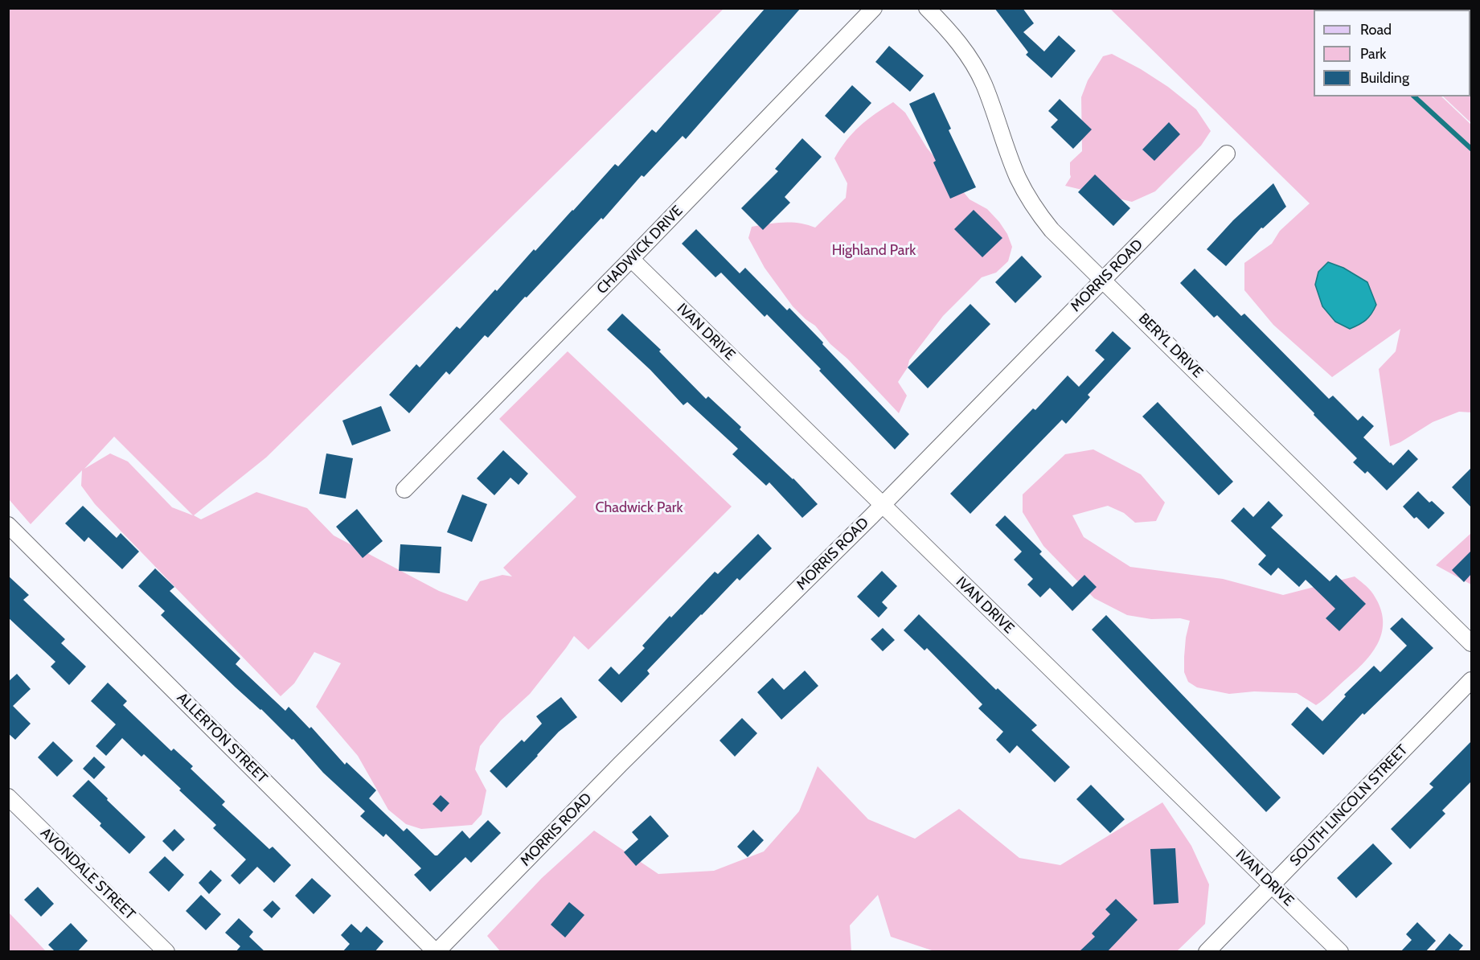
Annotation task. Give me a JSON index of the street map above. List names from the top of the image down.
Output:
{
  "streets": {
    "street": [
      "CHADWICK DRIVE",
      "MORRIS ROAD",
      "IVAN DRIVE",
      "BERYL DRIVE",
      "ALLERTON STREET",
      "SOUTH LINCOLN STREET",
      "AVONDALE STREET"
    ]
  },
  "crossings": [
    ["CHADWICK DRIVE", "IVAN DRIVE"],
    ["MORRIS ROAD", "IVAN DRIVE"],
    ["MORRIS ROAD", "BERYL DRIVE"],
    ["MORRIS ROAD", "ALLERTON STREET"],
    ["IVAN DRIVE", "SOUTH LINCOLN STREET"]
  ],
  "parks": ["Highland Park", "Chadwick Park"],
  "legend": ["Road", "Park", "Building"]
}
